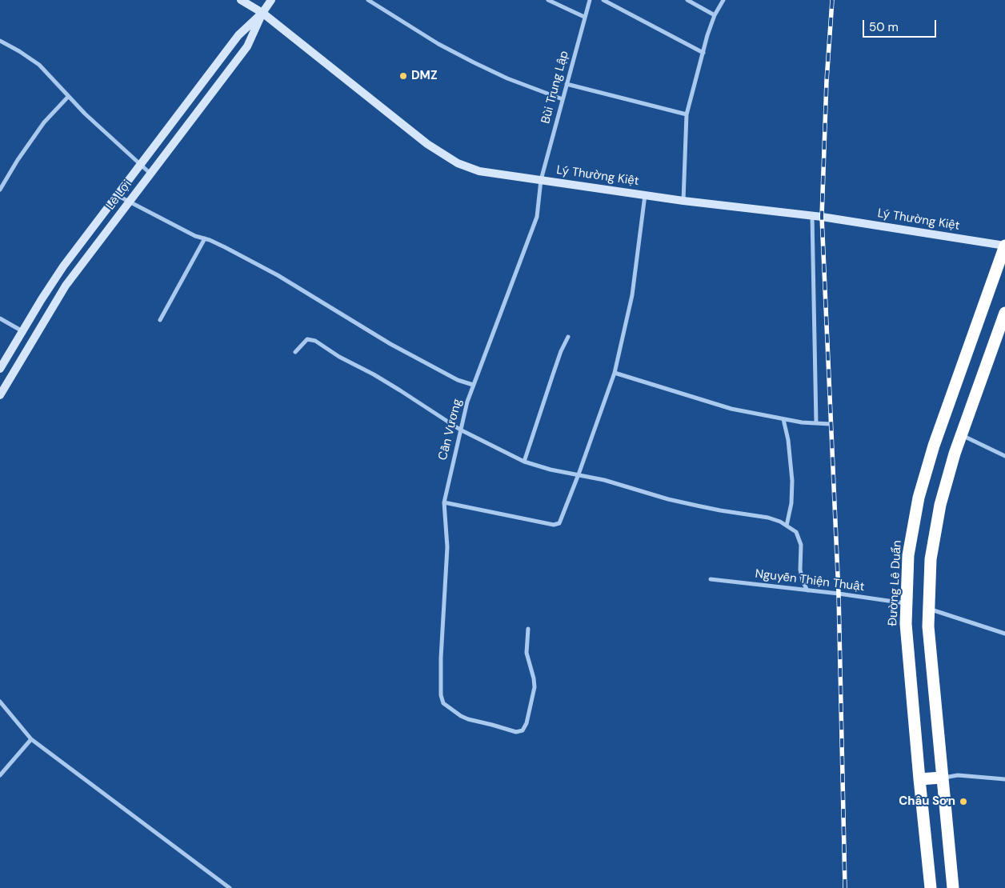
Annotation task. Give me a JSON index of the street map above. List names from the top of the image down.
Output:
{
  "streets": {
    "highway": ["Đường Lê Duẩn"],
    "street": [
      "Bùi Trung Lập",
      "Lý Thường Kiệt",
      "Lê Lợi",
      "Cần Vương",
      "Nguyễn Thiện Thuật"
    ]
  },
  "crossings": [
    ["Bùi Trung Lập", "Lý Thường Kiệt"],
    ["Bùi Trung Lập", "Cần Vương"],
    ["Lý Thường Kiệt", "Lê Lợi"],
    ["Lý Thường Kiệt", "Cần Vương"],
    ["Lý Thường Kiệt", "Đường Lê Duẩn"],
    ["Nguyễn Thiện Thuật", "Đường Lê Duẩn"]
  ],
  "places": ["DMZ", "Châu Sơn"],
  "scale_bar": "50 m"
}
